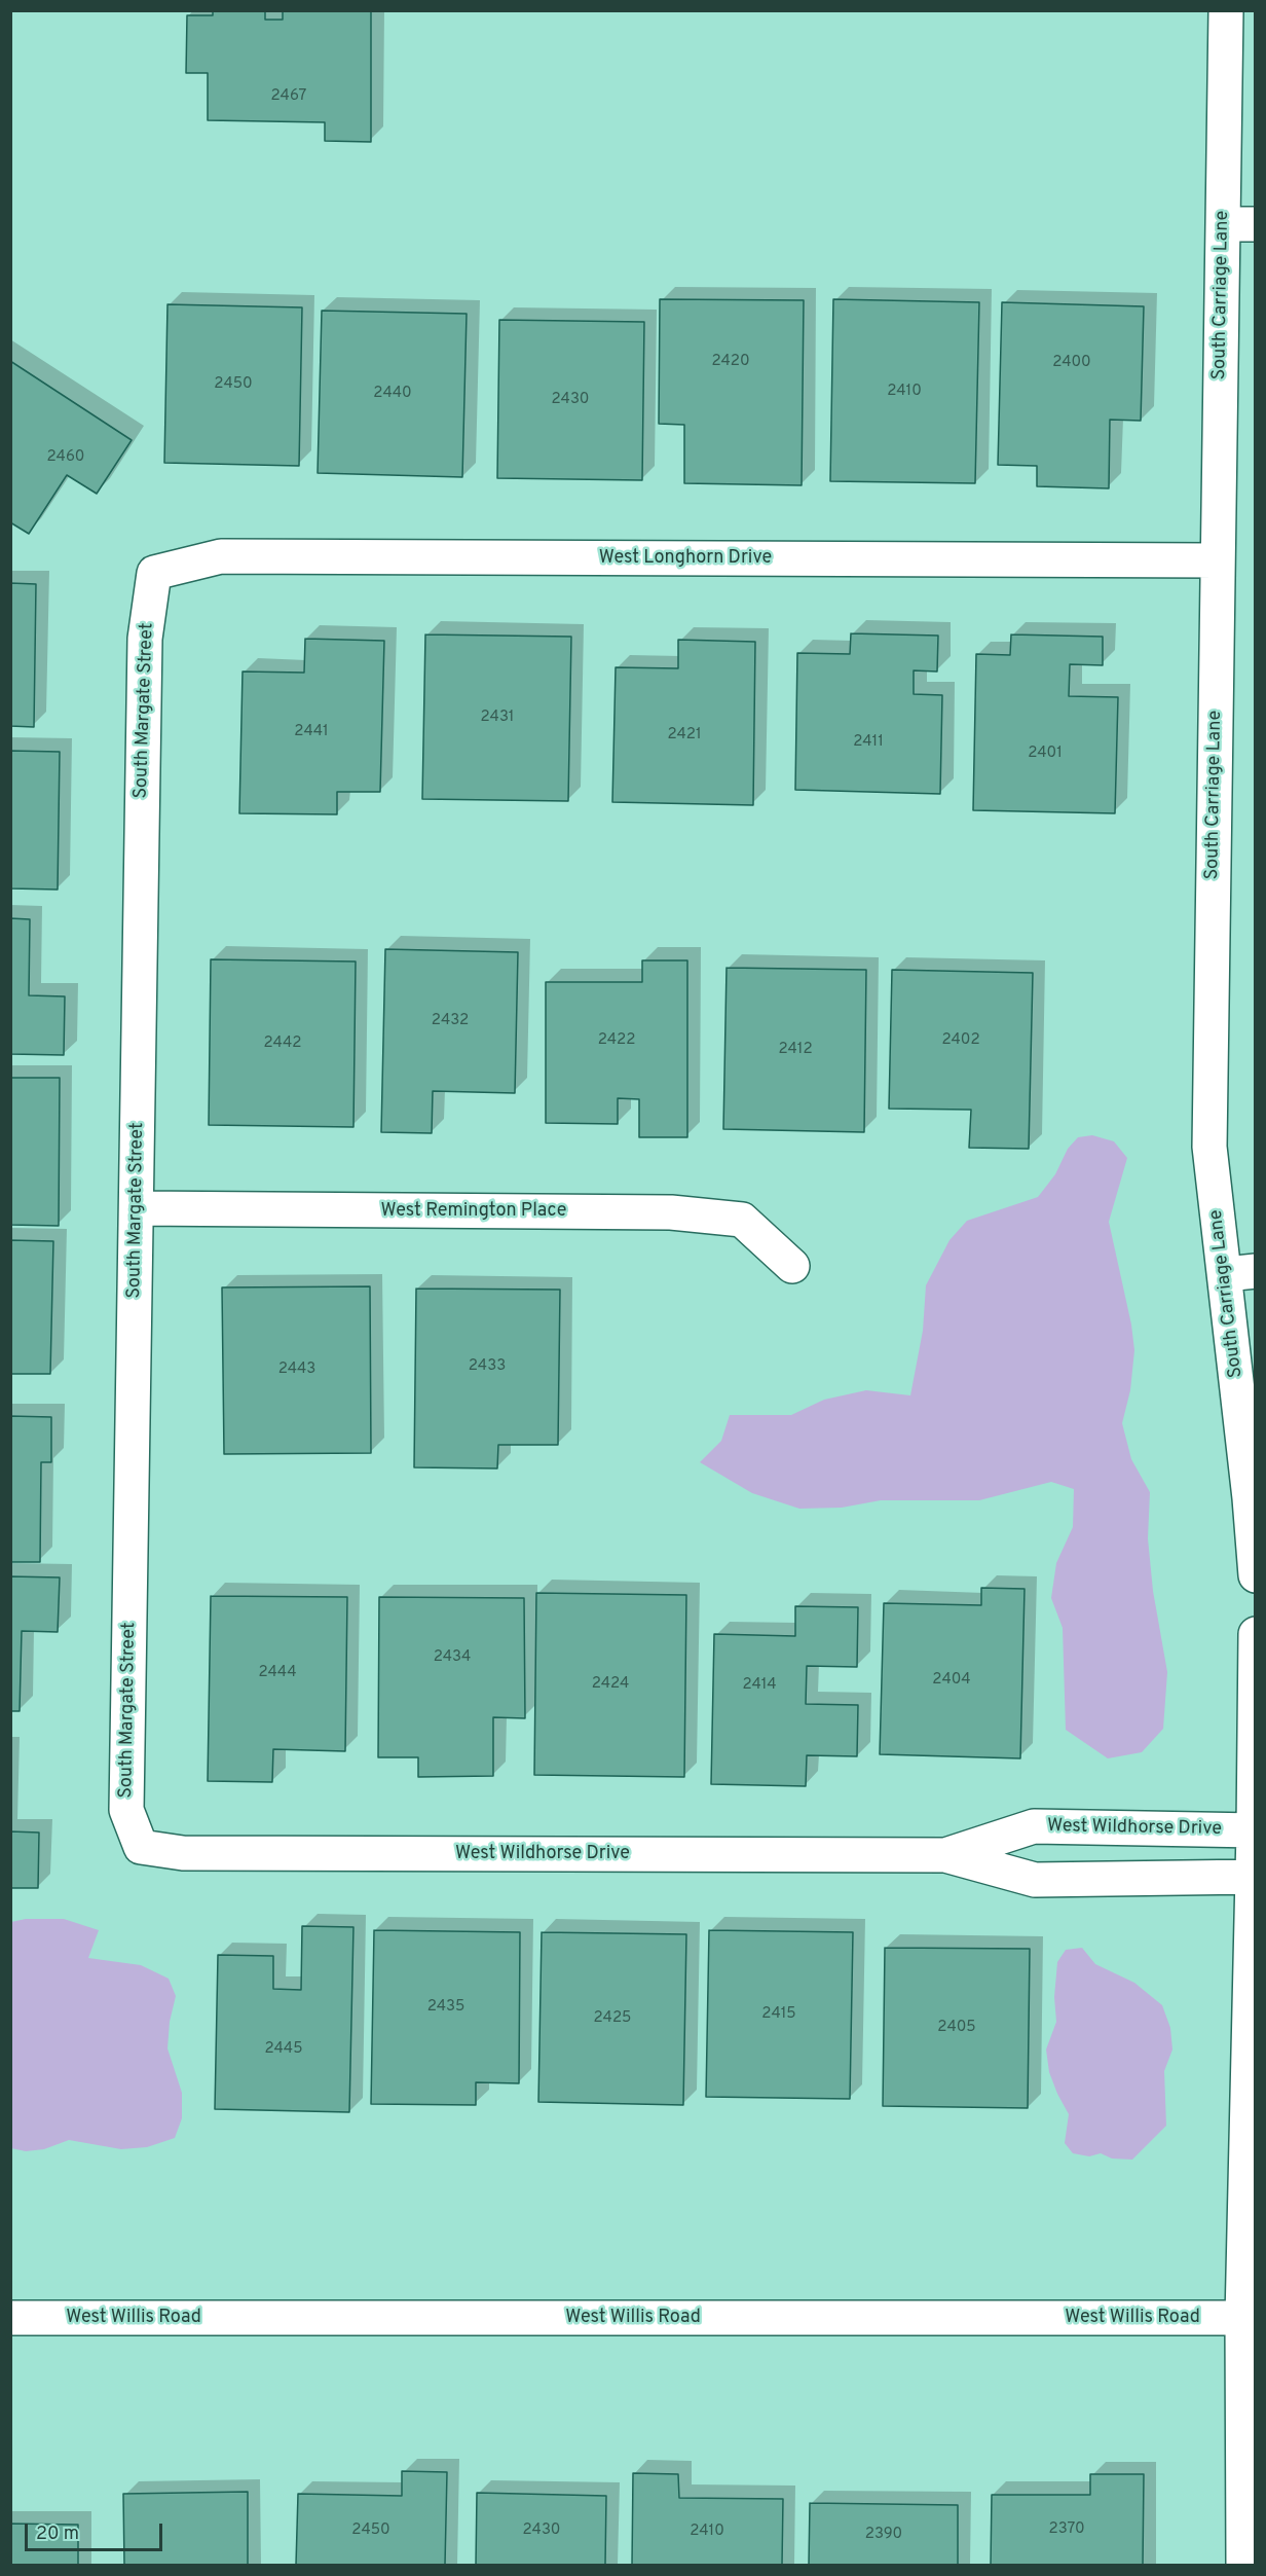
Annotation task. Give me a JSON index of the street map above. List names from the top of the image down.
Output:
{
  "streets": {
    "street": [
      "South Carriage Lane",
      "West Longhorn Drive",
      "South Margate Street",
      "West Remington Place",
      "West Wildhorse Drive",
      "West Willis Road"
    ]
  },
  "crossings": [
    ["South Carriage Lane", "West Longhorn Drive"],
    ["West Longhorn Drive", "South Margate Street"],
    ["South Margate Street", "West Remington Place"],
    ["South Margate Street", "West Wildhorse Drive"]
  ],
  "house_numbers": [
    "2467",
    "2420",
    "2400",
    "2450",
    "2410",
    "2440",
    "2430",
    "2460",
    "2431",
    "2441",
    "2421",
    "2411",
    "2401",
    "2432",
    "2422",
    "2402",
    "2442",
    "2412",
    "2433",
    "2443",
    "2434",
    "2444",
    "2404",
    "2424",
    "2414",
    "2435",
    "2415",
    "2425",
    "2405",
    "2445",
    "2370",
    "2450",
    "2430",
    "2410",
    "2390"
  ],
  "scale_bar": "20 m"
}
